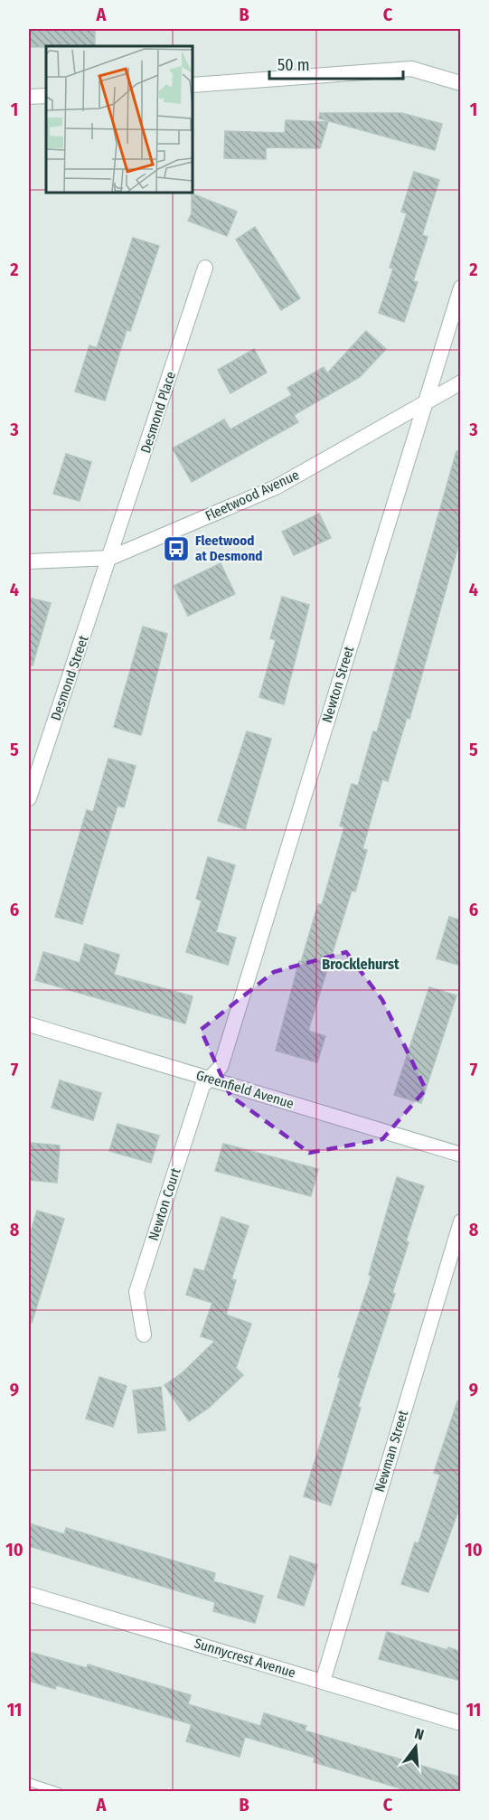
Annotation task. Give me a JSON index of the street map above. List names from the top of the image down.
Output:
{
  "streets": {
    "street": [
      "Desmond Place",
      "Fleetwood Avenue",
      "Desmond Street",
      "Newton Street",
      "Greenfield Avenue",
      "Newton Court",
      "Newman Street",
      "Sunnycrest Avenue"
    ]
  },
  "crossings": [
    ["Desmond Place", "Fleetwood Avenue"],
    ["Desmond Place", "Desmond Street"],
    ["Fleetwood Avenue", "Desmond Street"],
    ["Fleetwood Avenue", "Newton Street"],
    ["Newton Street", "Greenfield Avenue"],
    ["Newton Street", "Newton Court"],
    ["Greenfield Avenue", "Newton Court"],
    ["Newman Street", "Sunnycrest Avenue"]
  ],
  "districts": ["Brocklehurst"],
  "places": {
    "bus stop": ["Fleetwood at Desmond"]
  },
  "scale_bar": "50 m",
  "north": "top",
  "grid": {
    "columns": ["A", "B", "C"],
    "rows": [
      "1",
      "2",
      "3",
      "4",
      "5",
      "6",
      "7",
      "8",
      "9",
      "10",
      "11"
    ]
  }
}
